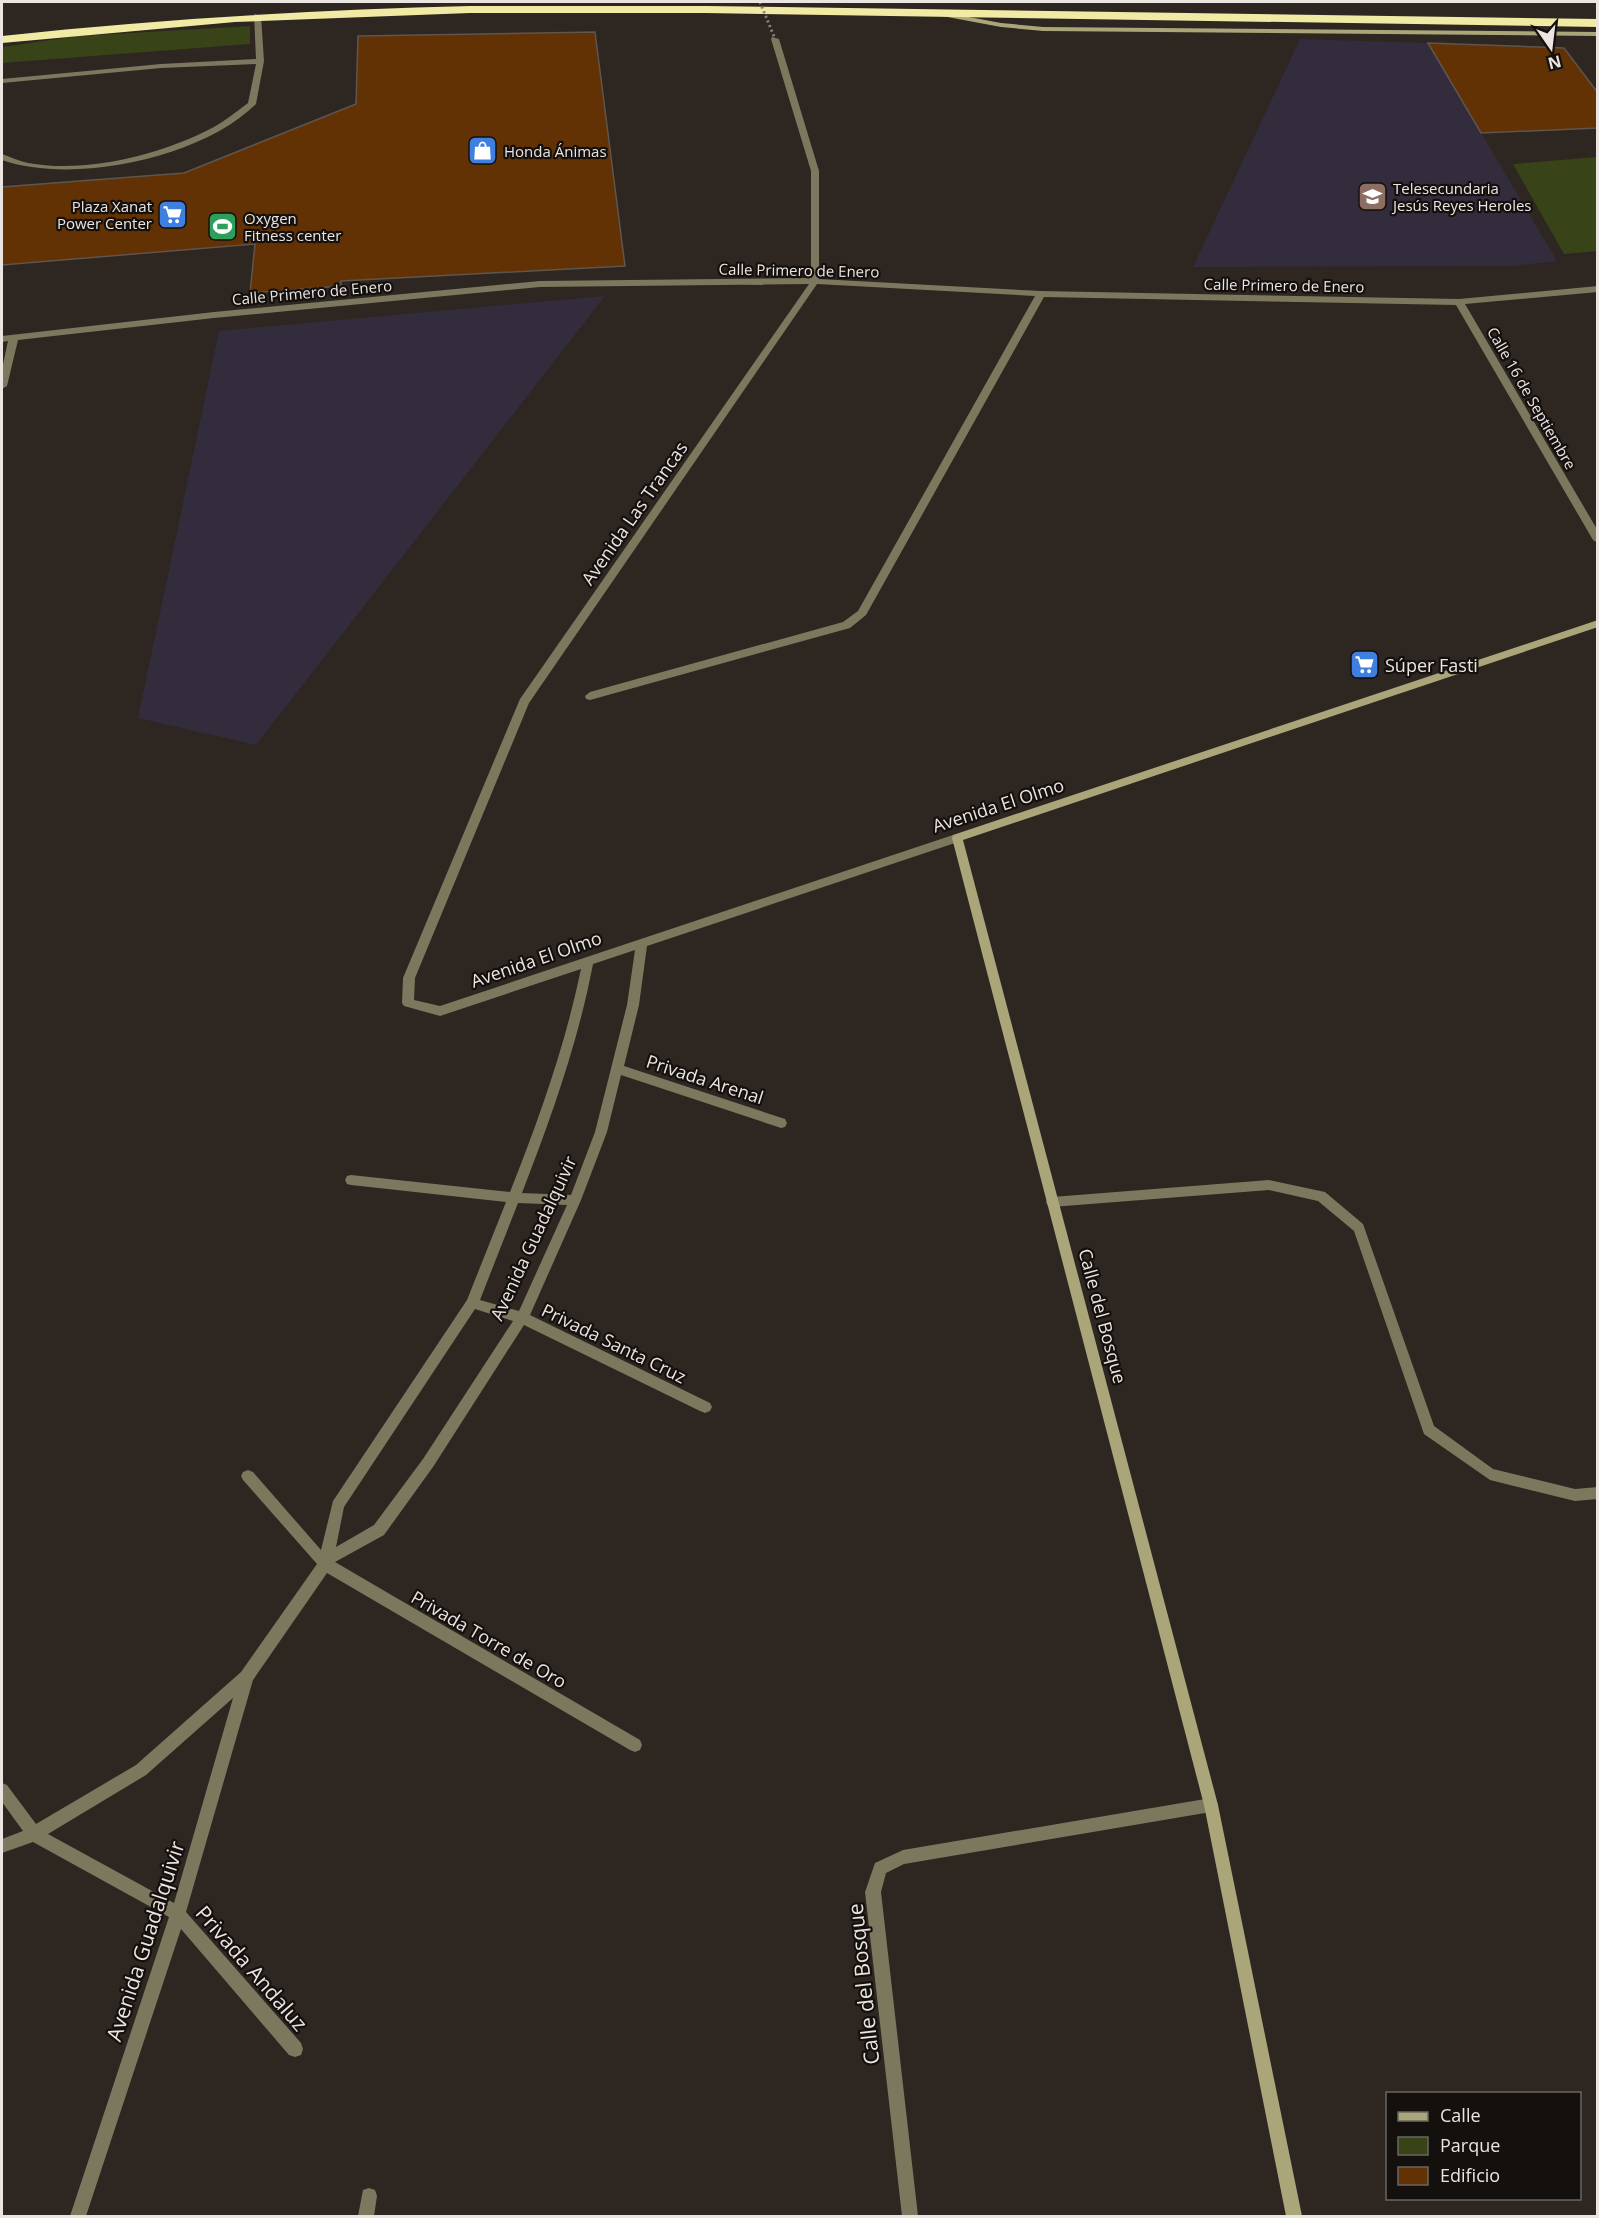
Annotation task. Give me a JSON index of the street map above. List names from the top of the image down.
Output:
{
  "streets": {
    "street": [
      "Calle Primero de Enero",
      "Calle 16 de Septiembre",
      "Avenida Las Trancas",
      "Avenida El Olmo",
      "Privada Arenal",
      "Avenida Guadalquivir",
      "Calle del Bosque",
      "Privada Santa Cruz",
      "Privada Torre de Oro",
      "Privada Andaluz"
    ]
  },
  "crossings": [
    ["Calle Primero de Enero", "Calle 16 de Septiembre"],
    ["Calle Primero de Enero", "Avenida Las Trancas"],
    ["Avenida Las Trancas", "Avenida El Olmo"],
    ["Avenida El Olmo", "Avenida Guadalquivir"],
    ["Avenida El Olmo", "Calle del Bosque"],
    ["Privada Arenal", "Avenida Guadalquivir"],
    ["Avenida Guadalquivir", "Privada Santa Cruz"],
    ["Avenida Guadalquivir", "Privada Torre de Oro"],
    ["Avenida Guadalquivir", "Privada Andaluz"]
  ],
  "places": {
    "shop": ["Honda Ánimas"],
    "school or university": ["Telesecundaria Jesús Reyes Heroles"],
    "supermarket": ["Plaza Xanat Power Center", "Súper Fasti"],
    "sports": ["Oxygen Fitness center"]
  },
  "legend": ["Calle", "Parque", "Edificio"],
  "north": "bottom"
}
